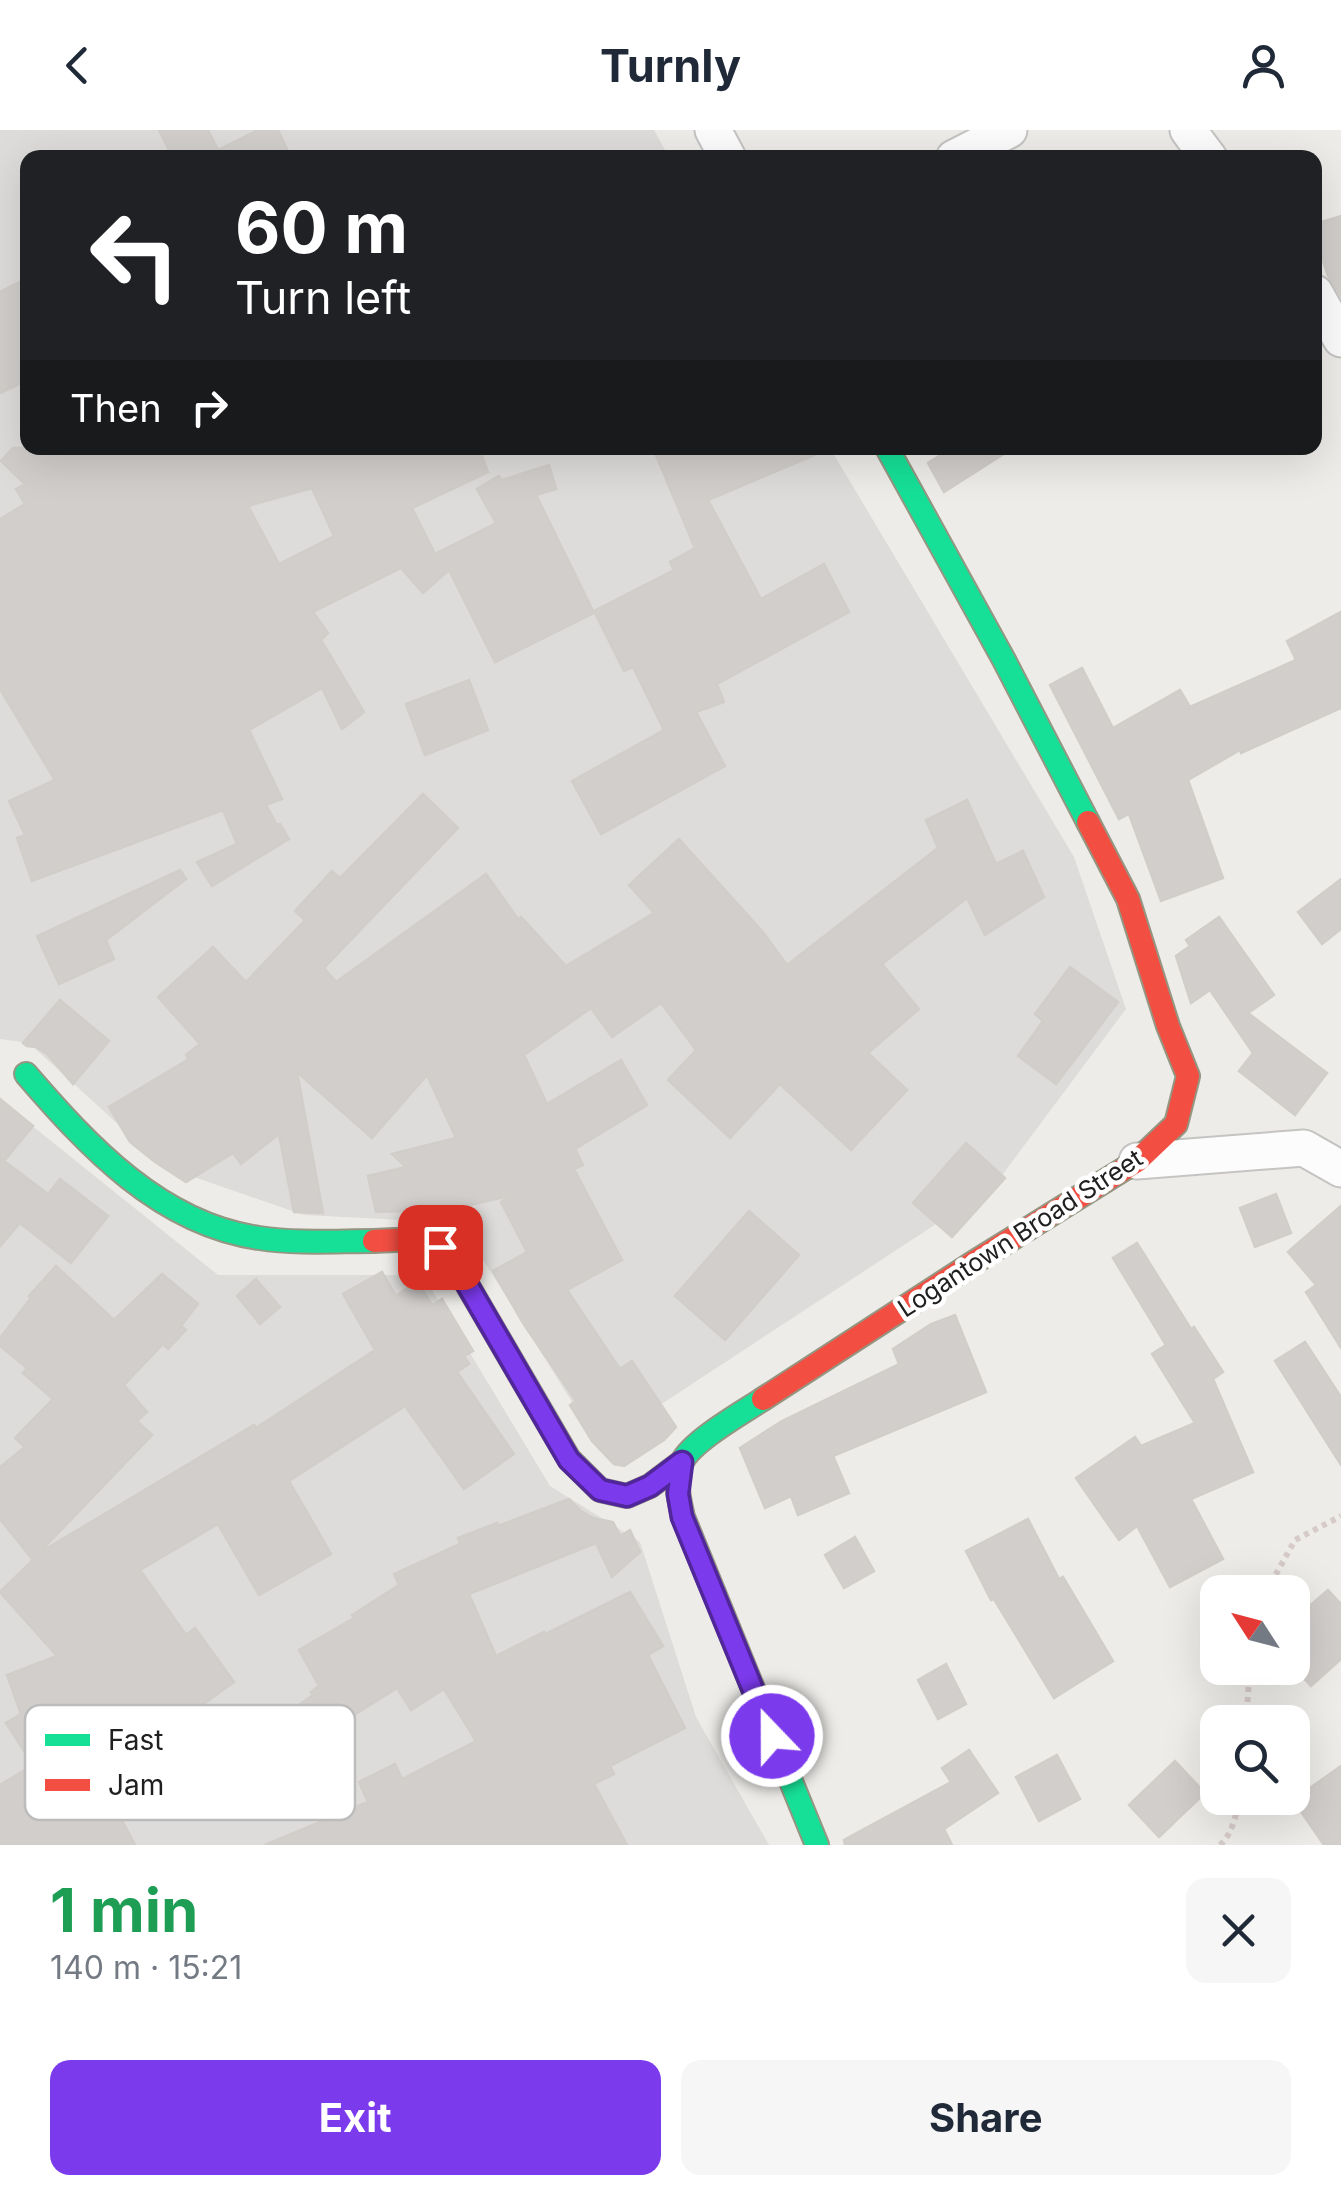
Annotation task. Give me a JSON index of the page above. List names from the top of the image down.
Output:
{
  "streets": {
    "street": ["Logantown Broad Street"]
  },
  "legend": ["Fast", "Jam"],
  "north": "top left",
  "page": {
    "header": "Turnly",
    "turn": ["60 m", "Turn left"],
    "then": "Then",
    "heading": ["1 min", "140 m · 15:21"],
    "buttons": ["Exit", "Share"]
  }
}
